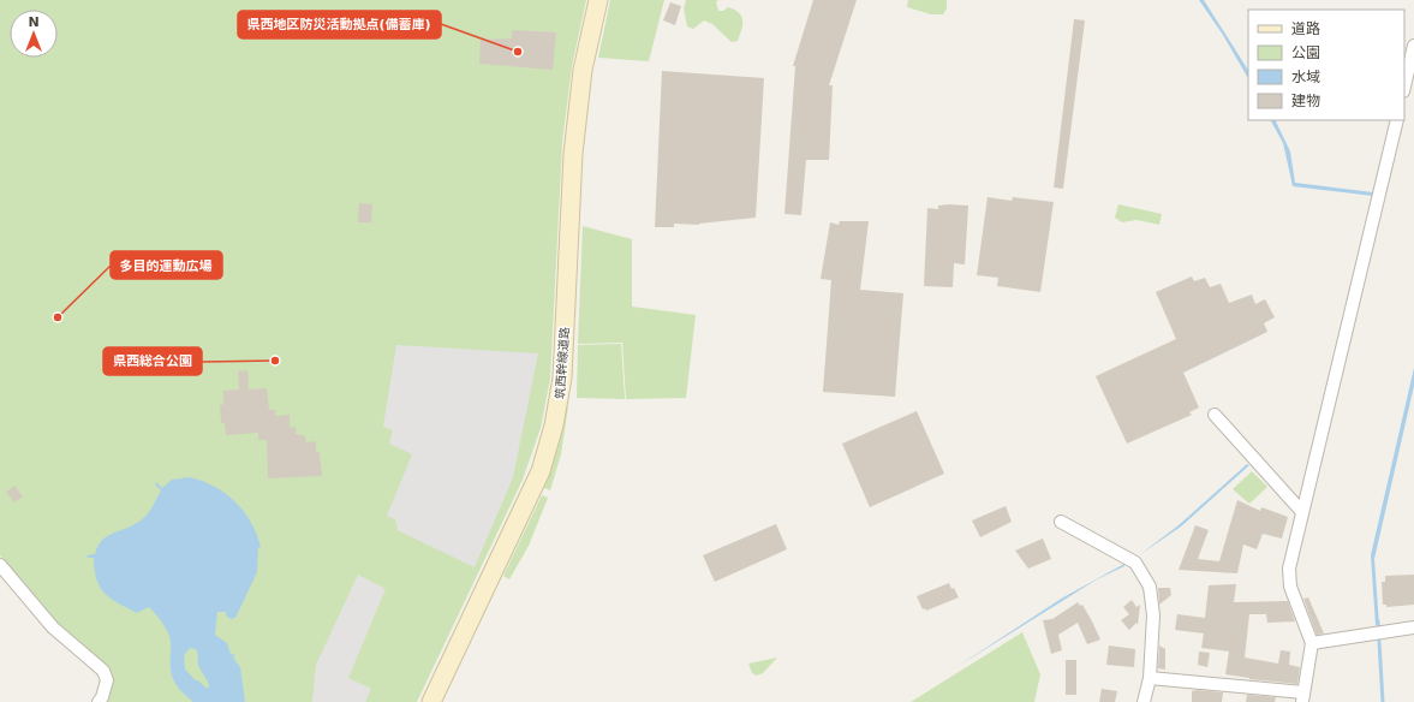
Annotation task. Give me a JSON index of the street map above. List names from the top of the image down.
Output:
{
  "streets": {
    "street": ["筑西幹線道路"]
  },
  "places": ["県西地区防災活動拠点(備蓄庫)", "多目的運動広場", "県西総合公園"],
  "legend": [
    "道路",
    "公園",
    "水域",
    "建物"
  ],
  "north": "top"
}
